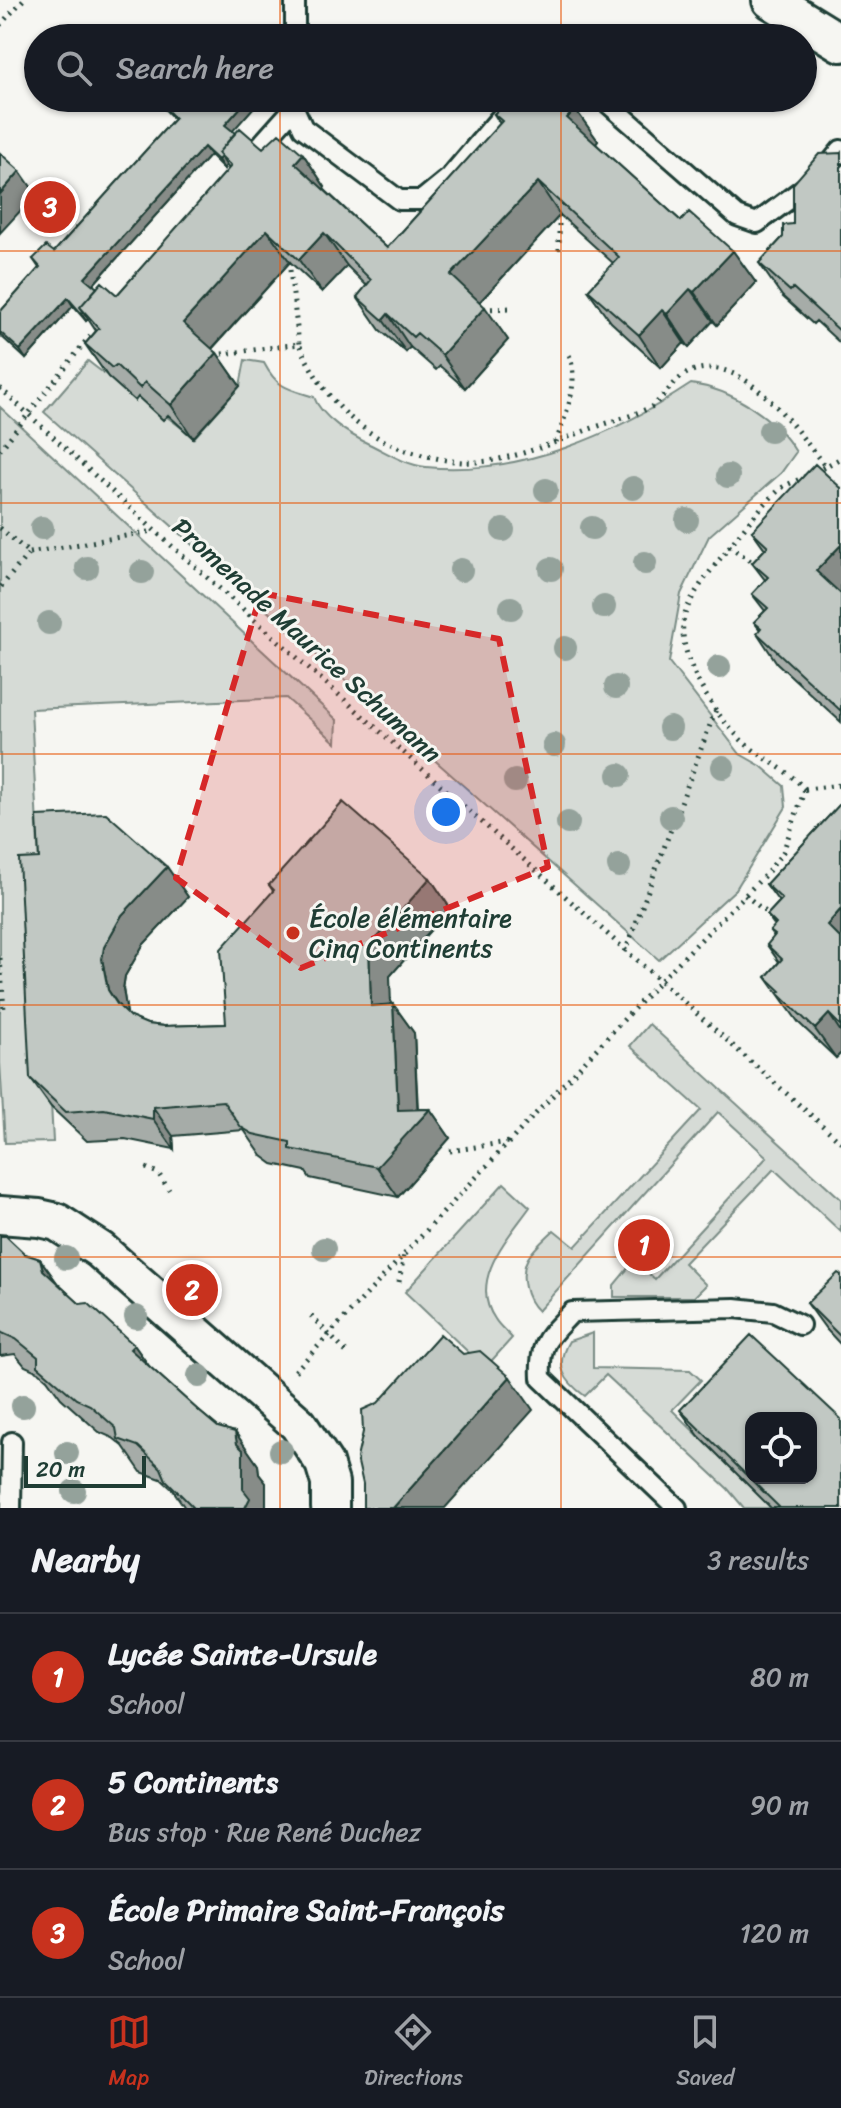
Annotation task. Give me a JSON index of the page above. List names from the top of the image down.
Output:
{
  "streets": {
    "path": ["Promenade Maurice Schumann"]
  },
  "places": ["École élémentaire Cinq Continents"],
  "scale_bar": "20 m",
  "page": {
    "search": "Search here",
    "pins": ["3", "1", "2"],
    "scale": "20 m",
    "heading": ["Nearby", "3 results"],
    "list": [
      {
        "mark": "1",
        "name": "Lycée Sainte-Ursule",
        "note": "School",
        "value": "80 m"
      },
      {
        "mark": "2",
        "name": "5 Continents",
        "note": "Bus stop · Rue René Duchez",
        "value": "90 m"
      },
      {
        "mark": "3",
        "name": "École Primaire Saint-François",
        "note": "School",
        "value": "120 m"
      }
    ],
    "nav": ["Map", "Directions", "Saved"]
  }
}
